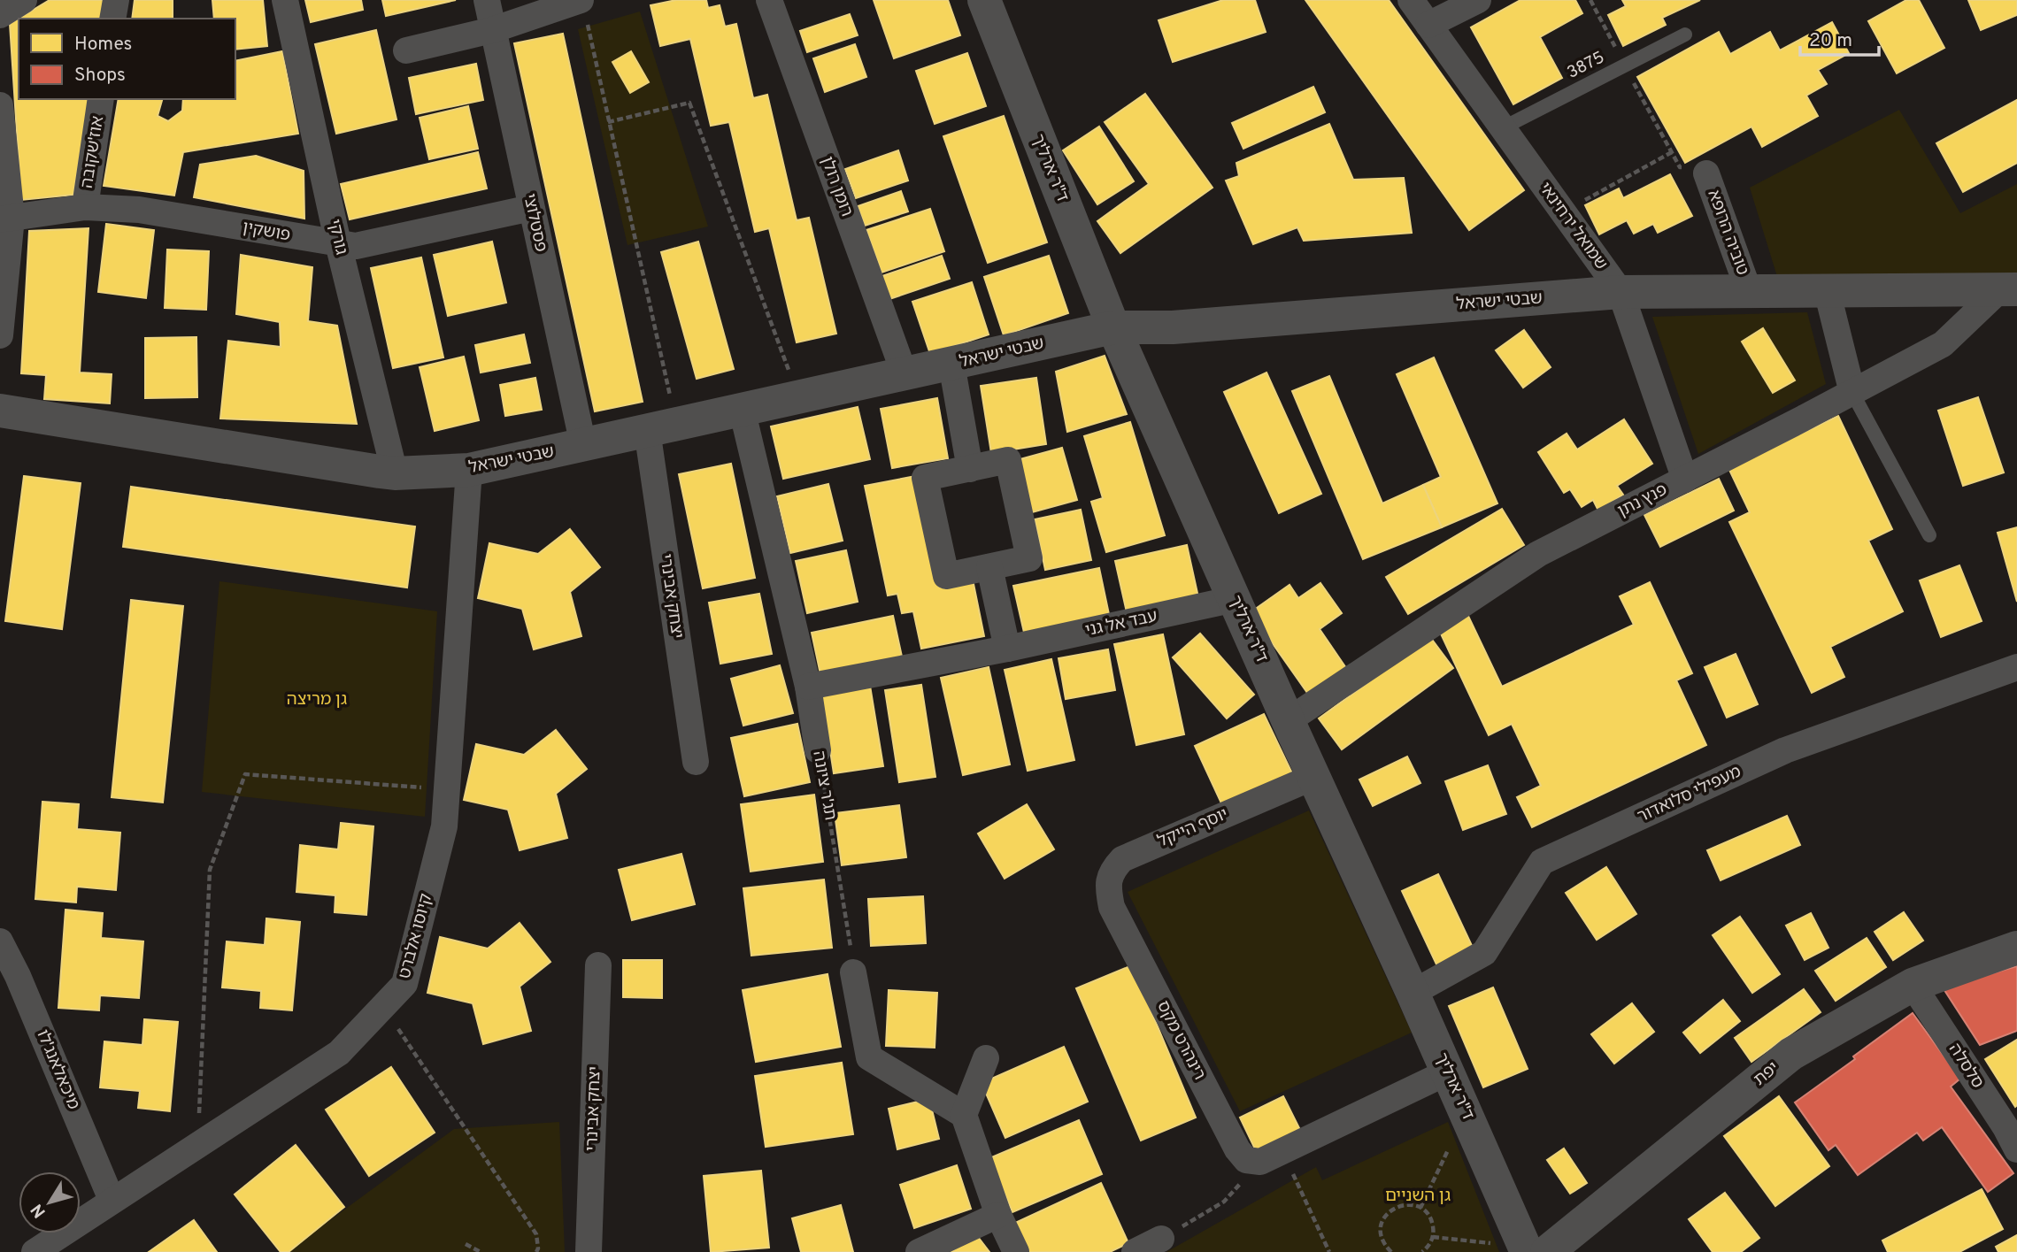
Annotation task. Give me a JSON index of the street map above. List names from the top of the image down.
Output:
{
  "streets": {
    "street": [
      "אוז'שקובה",
      "ד\"ר ארליך",
      "רומן רולן",
      "פסטלוצי",
      "שמואל ירחינאי",
      "פושקין",
      "טוביה הרופא",
      "גורקי",
      "שבטי ישראל",
      "פנץ נתן",
      "יצחק אבינרי",
      "עבד אל גני",
      "תג'ר ציונה",
      "מעפילי סלואדור",
      "יוסף הייקל",
      "קיוסו אלברט",
      "רינהרט מקס",
      "סלסלה",
      "מיכאלאנג'לו",
      "יפת"
    ],
    "lane": ["3875"]
  },
  "crossings": [
    ["3875", "שמואל ירחינאי"],
    ["אוז'שקובה", "פושקין"],
    ["ד\"ר ארליך", "שבטי ישראל"],
    ["ד\"ר ארליך", "פנץ נתן"],
    ["ד\"ר ארליך", "עבד אל גני"],
    ["ד\"ר ארליך", "מעפילי סלואדור"],
    ["ד\"ר ארליך", "יוסף הייקל"],
    ["ד\"ר ארליך", "יפת"],
    ["רומן רולן", "שבטי ישראל"],
    ["פסטלוצי", "פושקין"],
    ["פסטלוצי", "שבטי ישראל"],
    ["שמואל ירחינאי", "שבטי ישראל"],
    ["שמואל ירחינאי", "פנץ נתן"],
    ["פושקין", "גורקי"],
    ["טוביה הרופא", "שבטי ישראל"],
    ["גורקי", "שבטי ישראל"],
    ["שבטי ישראל", "פנץ נתן"],
    ["שבטי ישראל", "יצחק אבינרי"],
    ["שבטי ישראל", "תג'ר ציונה"],
    ["שבטי ישראל", "קיוסו אלברט"],
    ["עבד אל גני", "תג'ר ציונה"],
    ["יוסף הייקל", "רינהרט מקס"],
    ["קיוסו אלברט", "מיכאלאנג'לו"],
    ["סלסלה", "יפת"]
  ],
  "parks": ["גן מריצה", "גן השניים"],
  "legend": ["Homes", "Shops"],
  "scale_bar": "20 m",
  "north": "bottom left"
}
